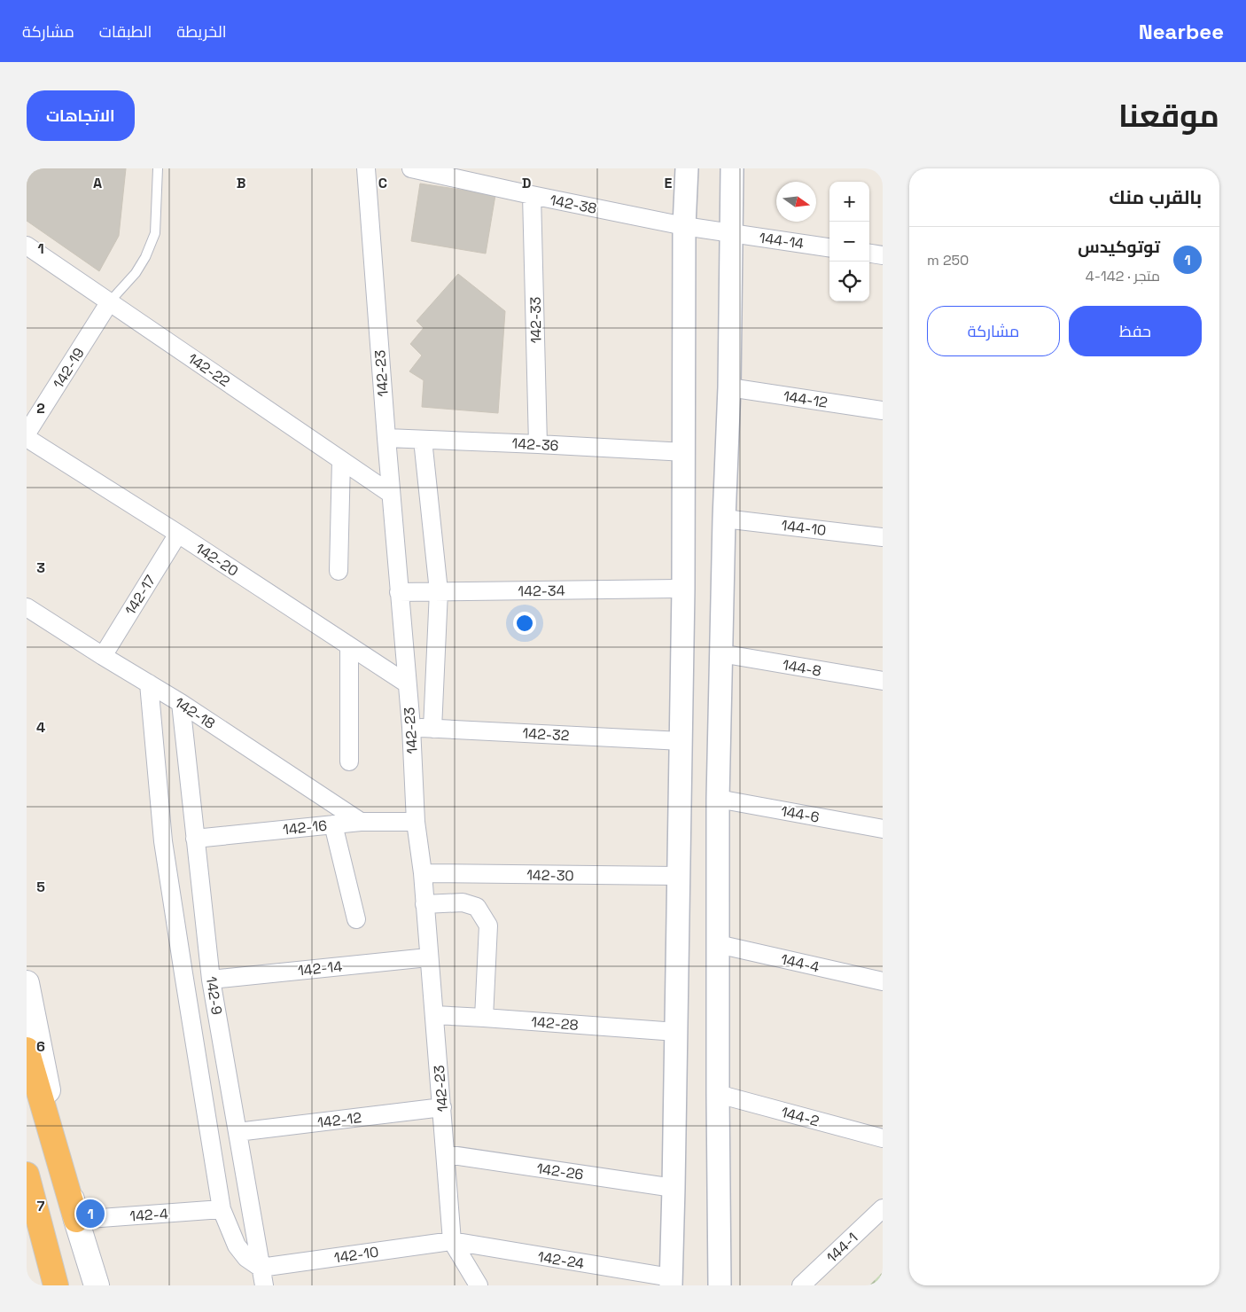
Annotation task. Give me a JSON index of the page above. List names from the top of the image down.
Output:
{
  "streets": {
    "street": [
      "142-38",
      "144-14",
      "142-33",
      "142-19",
      "142-22",
      "142-23",
      "144-12",
      "142-36",
      "144-10",
      "142-20",
      "142-34",
      "142-17",
      "144-8",
      "142-18",
      "142-32",
      "144-6",
      "142-16",
      "142-30",
      "144-4",
      "142-14",
      "142-9",
      "142-28",
      "144-2",
      "142-12",
      "142-26",
      "142-4",
      "144-1",
      "142-10",
      "142-24"
    ]
  },
  "crossings": [
    ["142-38", "144-14"],
    ["142-38", "142-33"],
    ["142-33", "142-36"],
    ["142-19", "142-22"],
    ["142-22", "142-23"],
    ["142-23", "142-36"],
    ["142-23", "142-20"],
    ["142-23", "142-34"],
    ["142-23", "142-32"],
    ["142-23", "142-16"],
    ["142-23", "142-30"],
    ["142-23", "142-14"],
    ["142-23", "142-28"],
    ["142-23", "142-12"],
    ["142-23", "142-26"],
    ["142-23", "142-10"],
    ["142-23", "142-24"],
    ["142-20", "142-17"],
    ["142-17", "142-18"],
    ["142-18", "142-16"],
    ["142-18", "142-9"],
    ["142-16", "142-9"],
    ["142-14", "142-9"],
    ["142-9", "142-12"],
    ["142-9", "142-10"],
    ["142-10", "142-24"]
  ],
  "north": "right",
  "page": {
    "header": "Nearbee",
    "nav": ["الخريطة", "الطبقات", "مشاركة"],
    "title": "موقعنا",
    "buttons": [
      "الاتجاهات",
      ["حفظ", "مشاركة"]
    ],
    "heading": "بالقرب منك",
    "map_buttons": ["+", "−"],
    "list": [
      {
        "mark": "1",
        "name": "توتوكيدس",
        "note": "متجر · 142-4",
        "value": "250 m"
      }
    ],
    "pins": "1"
  },
  "grid": {
    "columns": [
      "A",
      "B",
      "C",
      "D",
      "E"
    ],
    "rows": [
      "1",
      "2",
      "3",
      "4",
      "5",
      "6",
      "7"
    ]
  }
}
